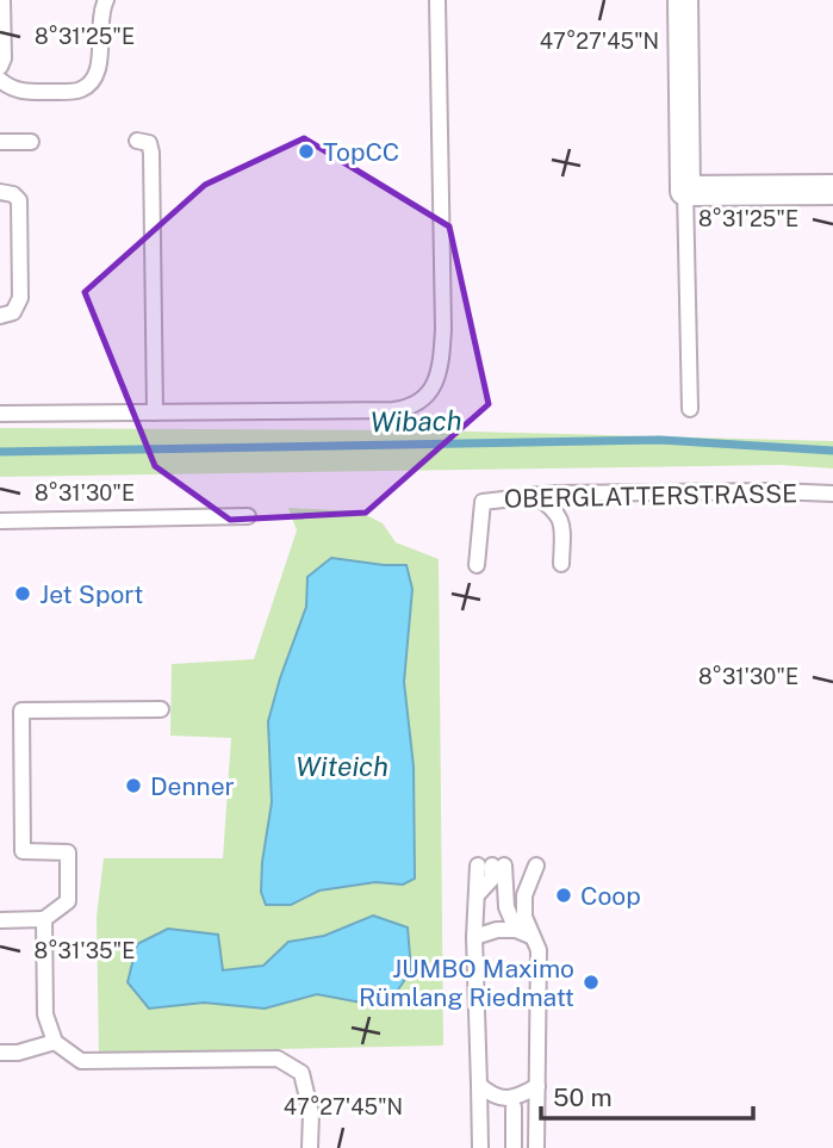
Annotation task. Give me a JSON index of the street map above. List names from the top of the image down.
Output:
{
  "streets": {
    "lane": ["OBERGLATTERSTRASSE"]
  },
  "water": ["Wibach", "Witeich"],
  "places": [
    "TopCC",
    "Jet Sport",
    "Denner",
    "Coop",
    "JUMBO Maximo Rümlang Riedmatt"
  ],
  "scale_bar": "50 m",
  "coordinates": [
    "8°31'25\"E",
    "47°27'45\"N",
    "8°31'30\"E",
    "8°31'35\"E"
  ]
}
